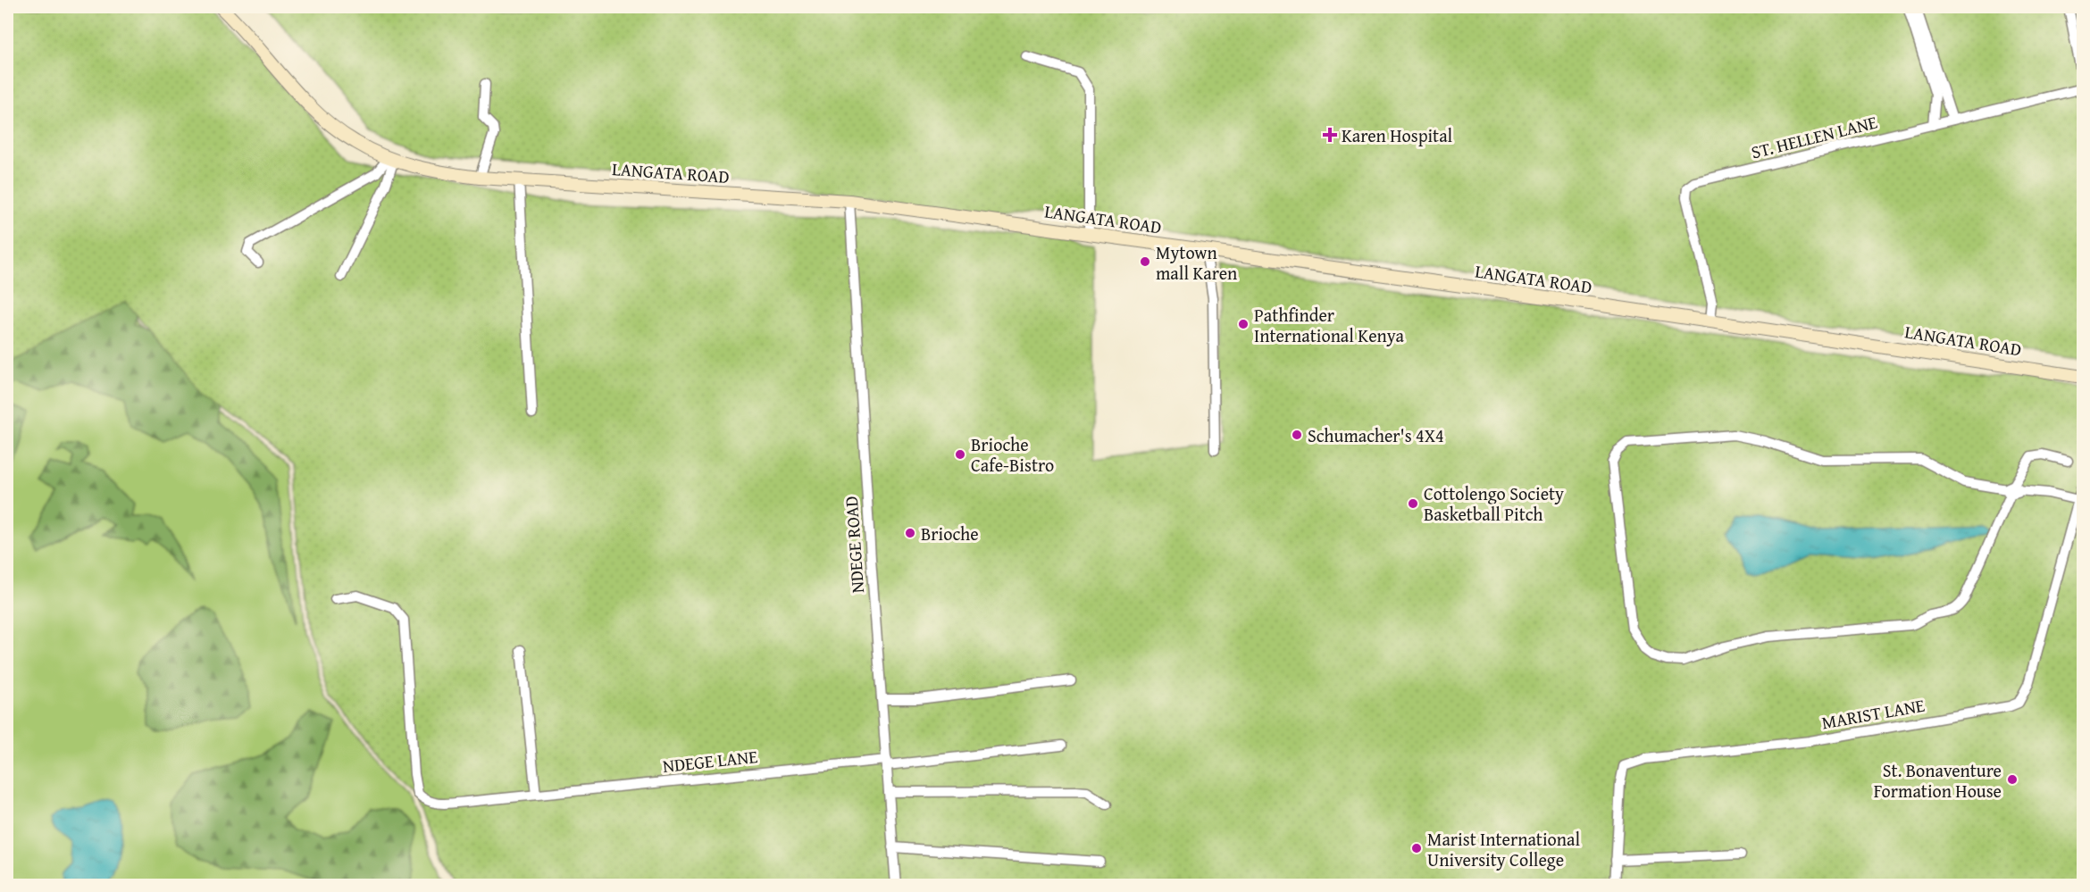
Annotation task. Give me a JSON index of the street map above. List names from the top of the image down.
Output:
{
  "streets": {
    "main road": ["LANGATA ROAD"],
    "street": [
      "ST. HELLEN LANE",
      "NDEGE ROAD",
      "MARIST LANE",
      "NDEGE LANE"
    ]
  },
  "crossings": [
    ["ST. HELLEN LANE", "LANGATA ROAD"],
    ["LANGATA ROAD", "NDEGE ROAD"],
    ["NDEGE ROAD", "NDEGE LANE"]
  ],
  "places": {
    "health": ["Karen Hospital"],
    "other": [
      "Mytown mall Karen",
      "Pathfinder International Kenya",
      "Schumacher's 4X4",
      "Brioche Cafe-Bistro",
      "Cottolengo Society Basketball Pitch",
      "Brioche",
      "St. Bonaventure Formation House",
      "Marist International University College"
    ]
  }
}
